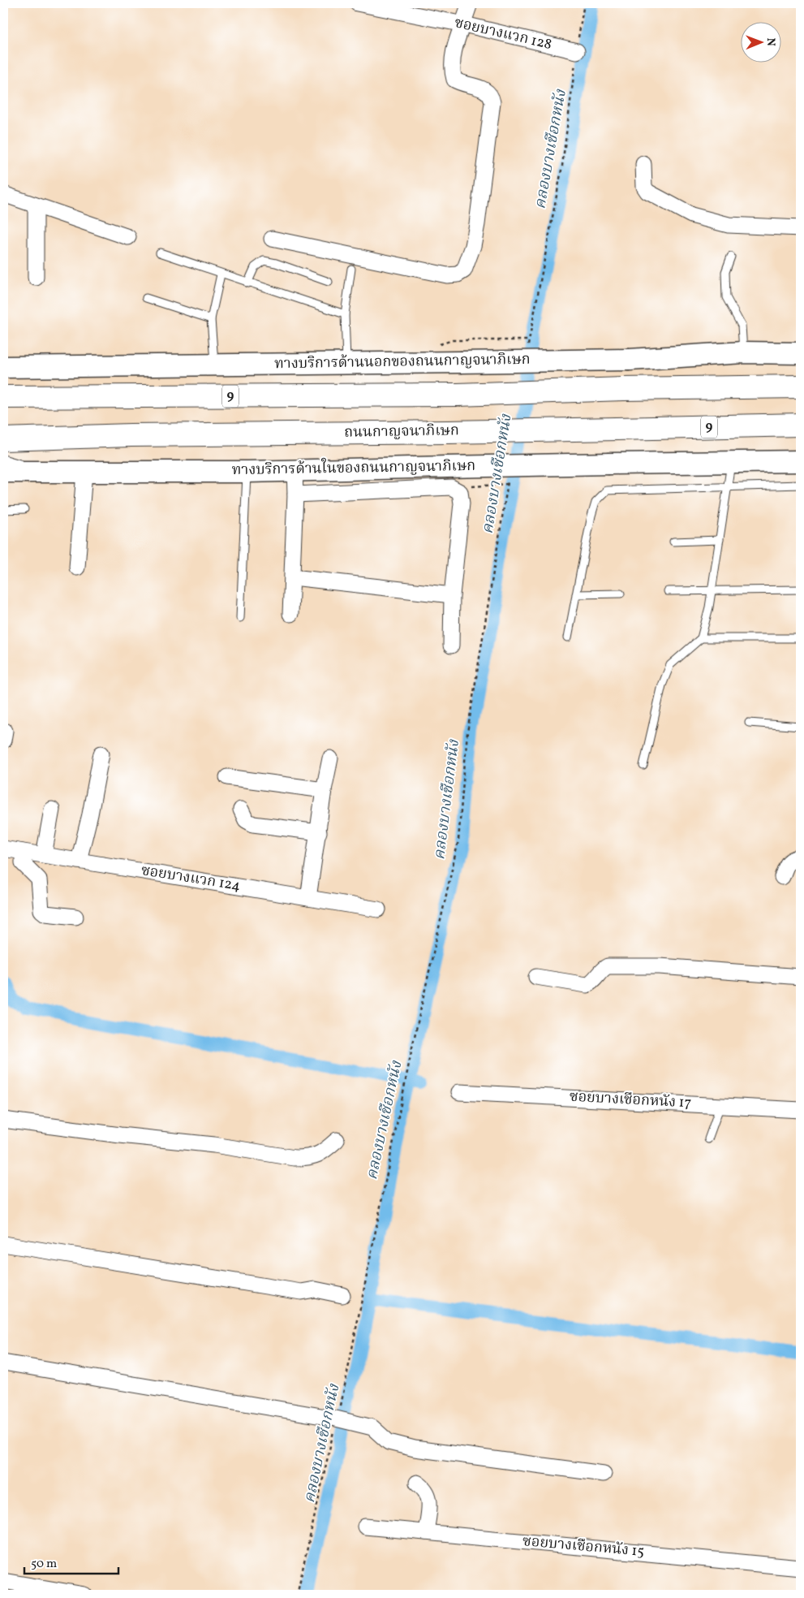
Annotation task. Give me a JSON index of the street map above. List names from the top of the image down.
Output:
{
  "streets": {
    "highway": ["9", "ถนนกาญจนาภิเษก"],
    "main road": ["ทางบริการด้านนอกของถนนกาญจนาภิเษก", "ทางบริการด้านในของถนนกาญจนาภิเษก"],
    "street": [
      "ซอยบางแวก 128",
      "ซอยบางแวก 124",
      "ซอยบางเชือกหนัง 17",
      "ซอยบางเชือกหนัง 15"
    ]
  },
  "water": ["คลองบางเชือกหนัง"],
  "scale_bar": "50 m",
  "north": "right"
}
